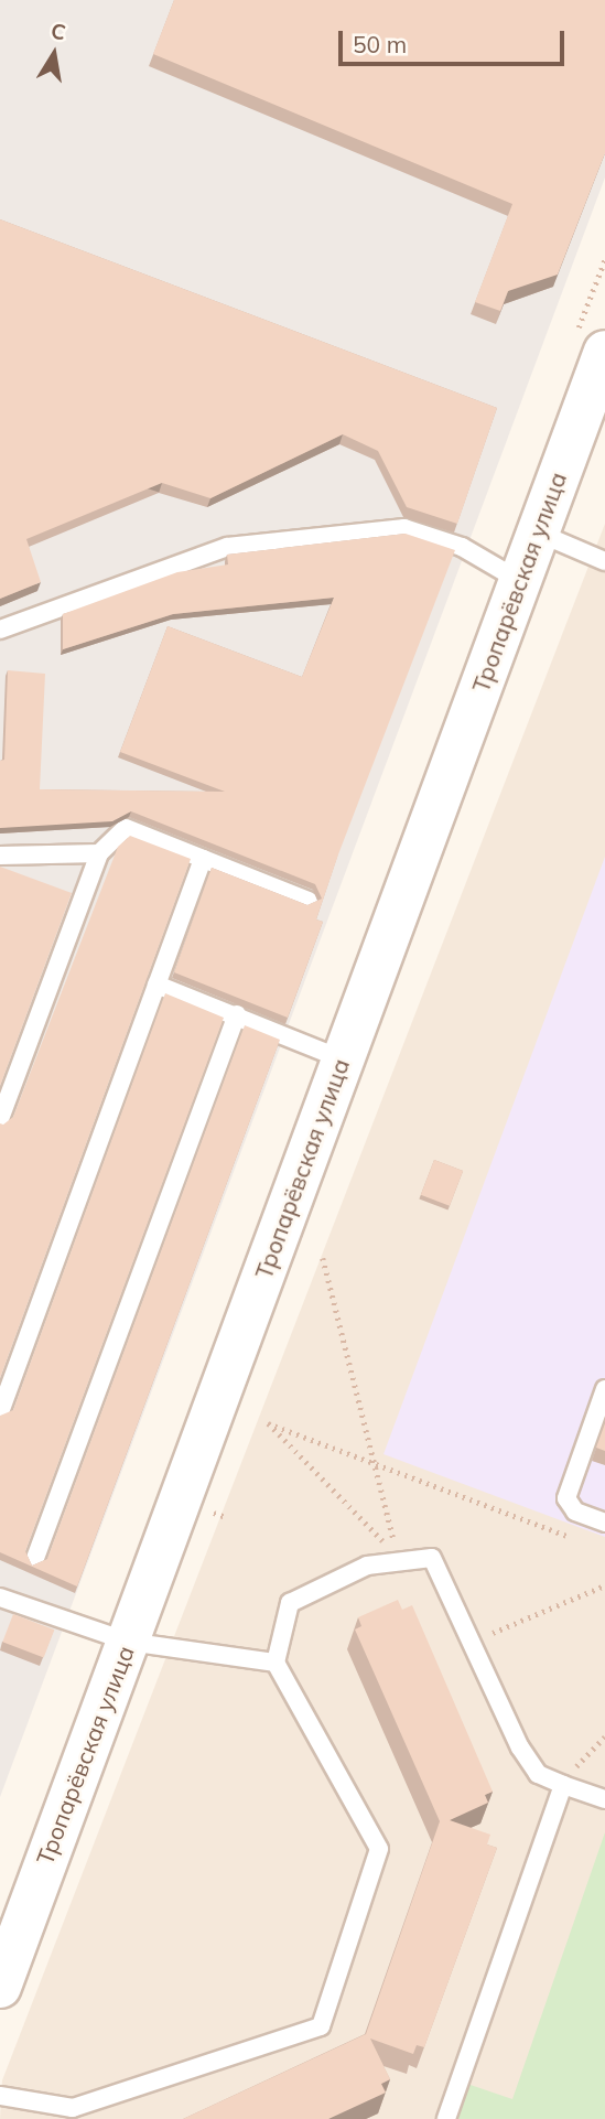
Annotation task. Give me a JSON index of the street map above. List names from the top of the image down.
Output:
{
  "streets": {
    "street": ["Тропарёвская улица"]
  },
  "scale_bar": "50 m",
  "north": "top"
}
